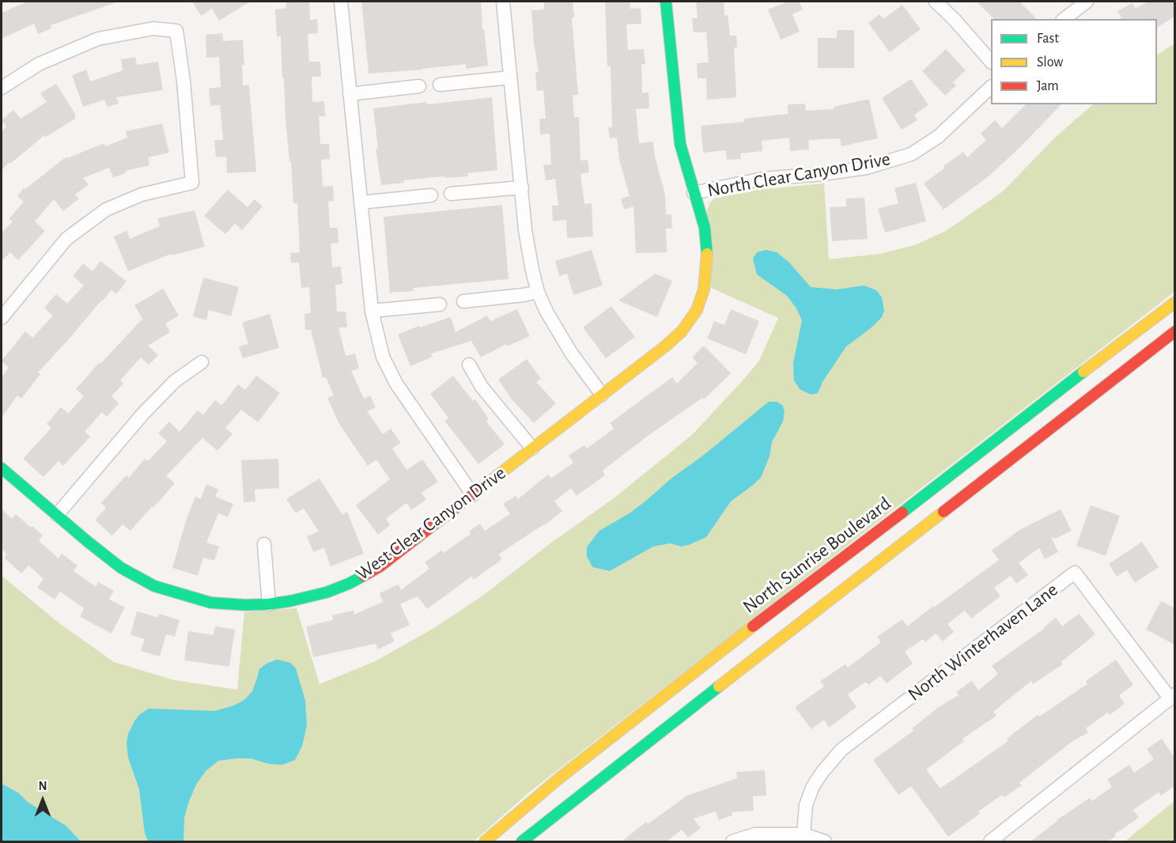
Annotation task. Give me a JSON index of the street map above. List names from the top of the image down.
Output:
{
  "streets": {
    "street": [
      "North Clear Canyon Drive",
      "West Clear Canyon Drive",
      "North Sunrise Boulevard",
      "North Winterhaven Lane"
    ]
  },
  "crossings": [
    ["North Clear Canyon Drive", "West Clear Canyon Drive"]
  ],
  "legend": ["Fast", "Slow", "Jam"],
  "north": "top"
}
